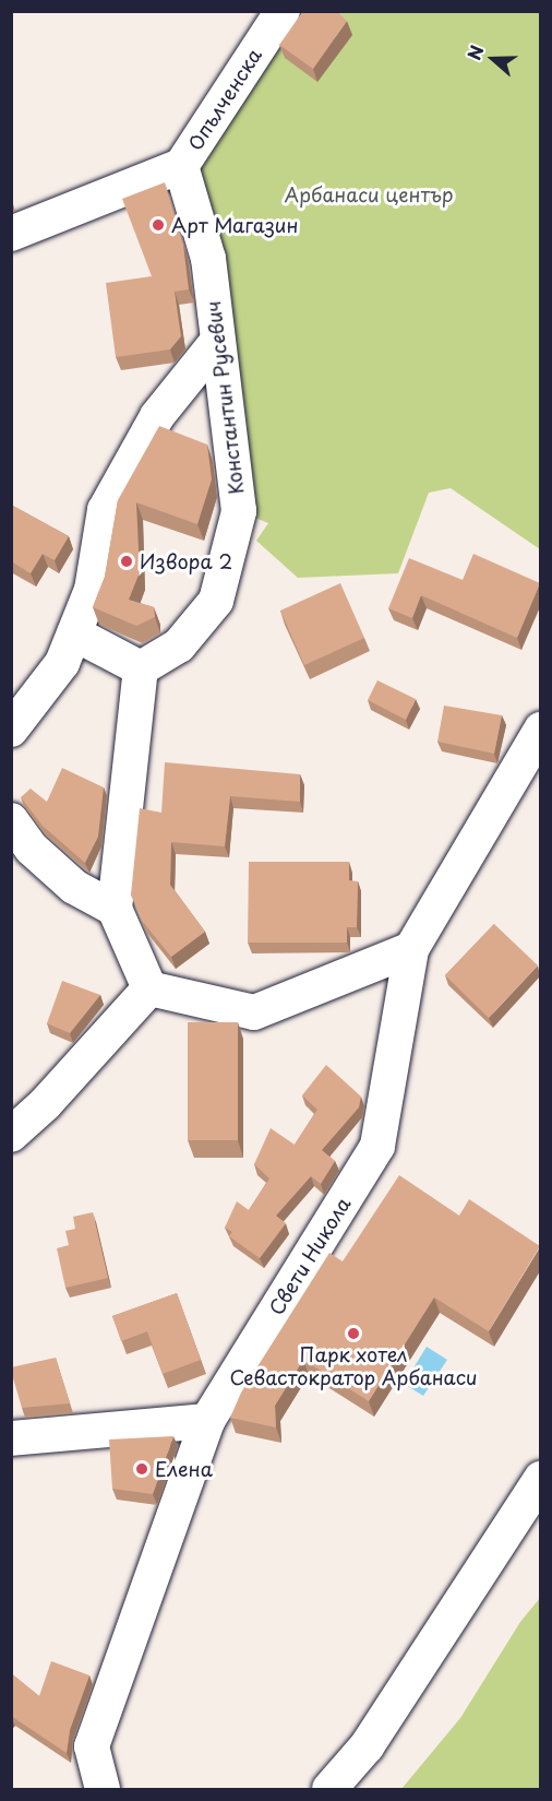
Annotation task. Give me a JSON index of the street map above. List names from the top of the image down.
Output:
{
  "streets": {
    "street": ["Опълченска", "Константин Русевич", "Свети Никола"]
  },
  "crossings": [
    ["Опълченска", "Константин Русевич"]
  ],
  "parks": ["Арбанаси център"],
  "places": [
    "Арт Магазин",
    "Извора 2",
    "Парк хотел Севастократор Арбанаси",
    "Елена"
  ],
  "north": "left"
}
